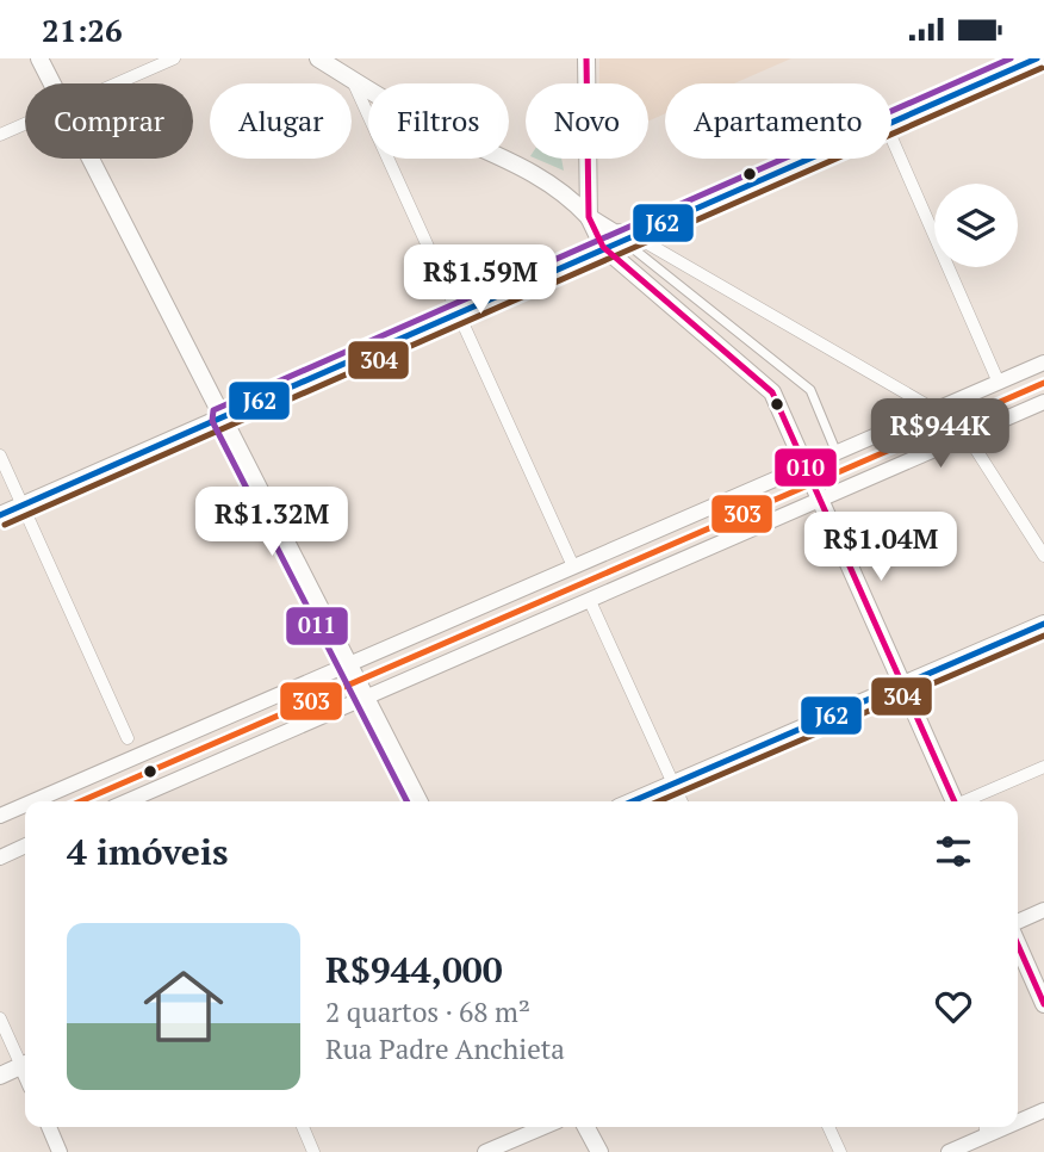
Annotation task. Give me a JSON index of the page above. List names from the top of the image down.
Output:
{
  "lines": [
    "transit line J62",
    "transit line 011",
    "transit line 010",
    "transit line 304",
    "transit line 303"
  ],
  "page": {
    "status": "21:26",
    "chip": [
      "Comprar",
      "Alugar",
      "Filtros",
      "Novo",
      "Apartamento"
    ],
    "price": [
      "R$1.59M",
      "R$944K",
      "R$1.32M",
      "R$1.04M"
    ],
    "heading": "4 imóveis",
    "list": [
      {
        "name": "R$944,000",
        "note": "2 quartos · 68 m² · Rua Padre Anchieta"
      }
    ]
  }
}
